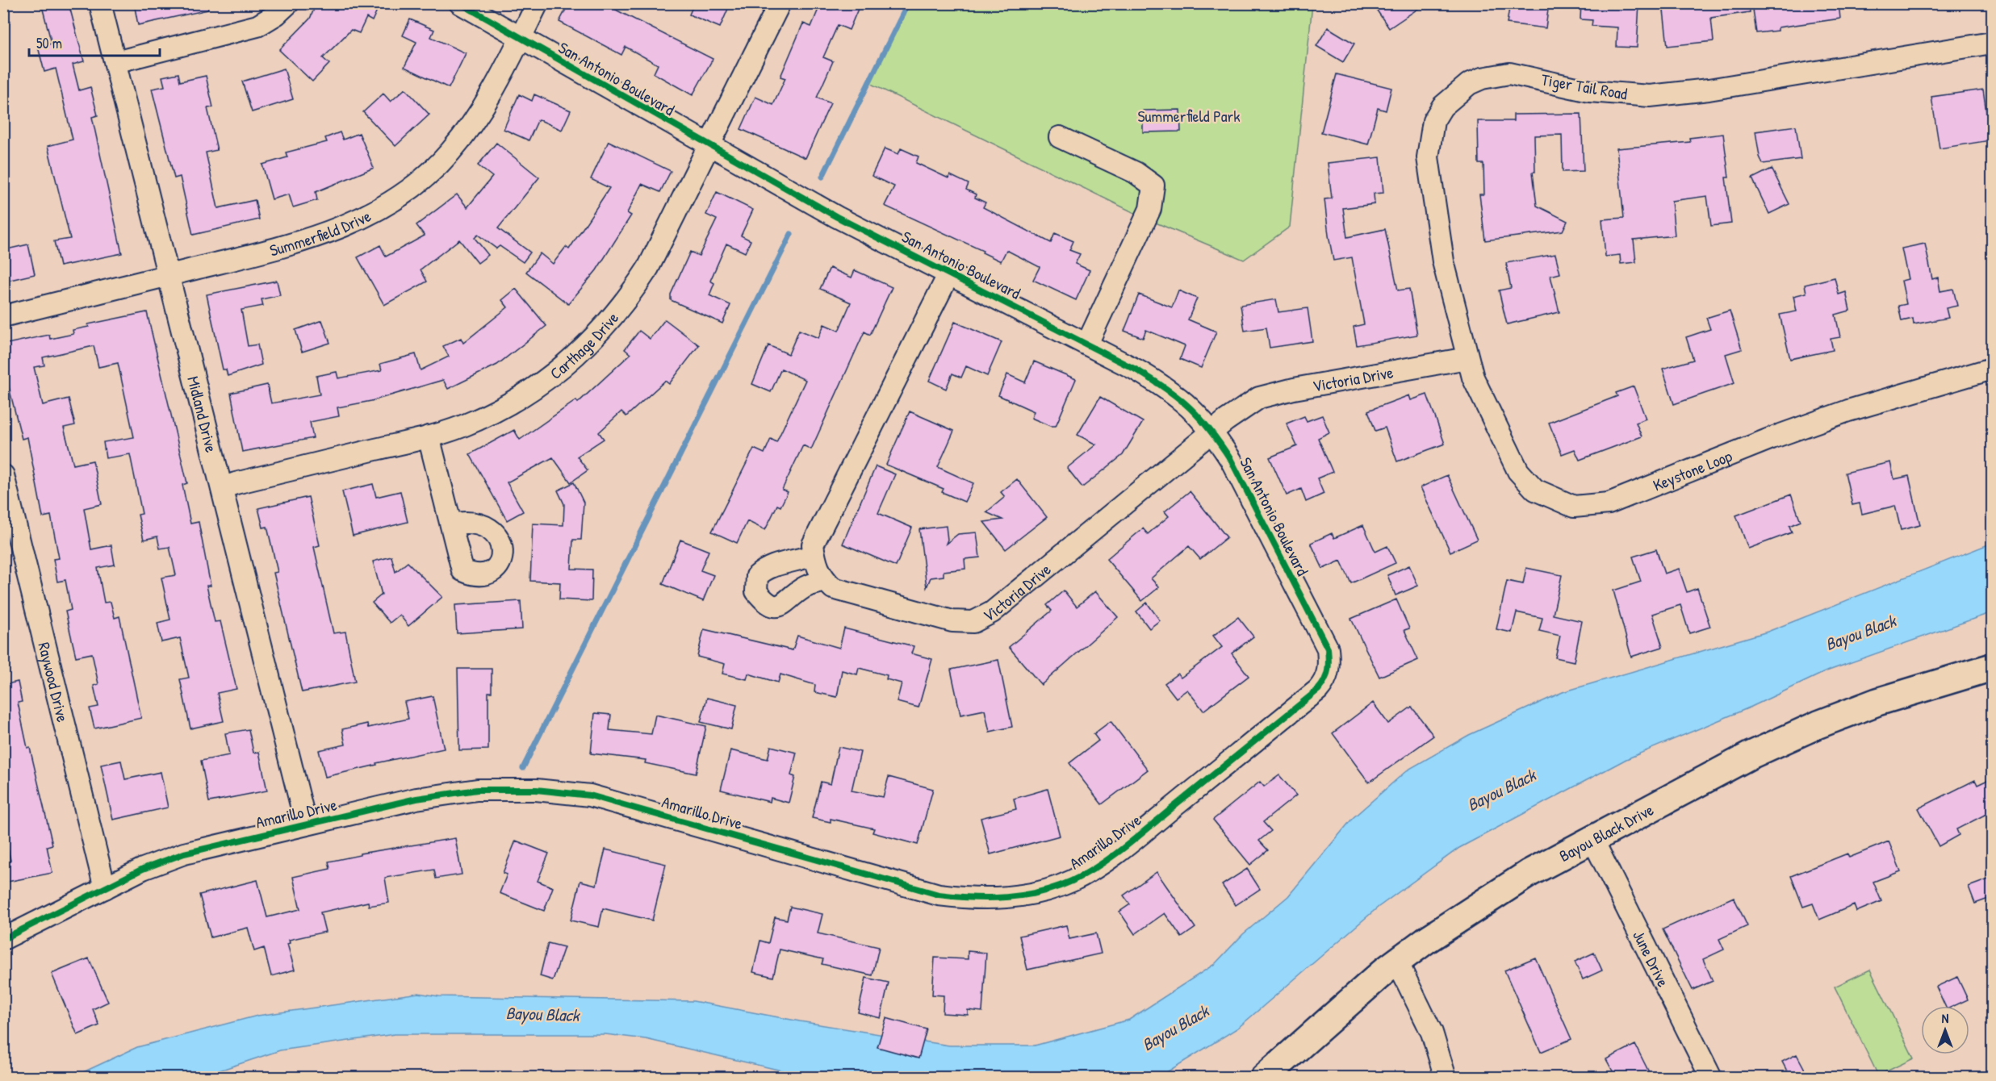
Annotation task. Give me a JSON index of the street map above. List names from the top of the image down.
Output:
{
  "streets": {
    "main road": ["Bayou Black Drive"],
    "street": [
      "San Antonio Boulevard",
      "Tiger Tail Road",
      "Summerfield Drive",
      "Carthage Drive",
      "Victoria Drive",
      "Midland Drive",
      "Keystone Loop",
      "Raywood Drive",
      "Amarillo Drive",
      "June Drive"
    ]
  },
  "crossings": [
    ["San Antonio Boulevard", "Summerfield Drive"],
    ["San Antonio Boulevard", "Carthage Drive"],
    ["San Antonio Boulevard", "Victoria Drive"],
    ["San Antonio Boulevard", "Amarillo Drive"],
    ["Tiger Tail Road", "Victoria Drive"],
    ["Tiger Tail Road", "Keystone Loop"],
    ["Summerfield Drive", "Midland Drive"],
    ["Carthage Drive", "Midland Drive"],
    ["Victoria Drive", "Keystone Loop"],
    ["Midland Drive", "Amarillo Drive"],
    ["Raywood Drive", "Amarillo Drive"],
    ["Bayou Black Drive", "June Drive"]
  ],
  "water": ["Bayou Black"],
  "parks": ["Summerfield Park"],
  "scale_bar": "50 m",
  "north": "top"
}
